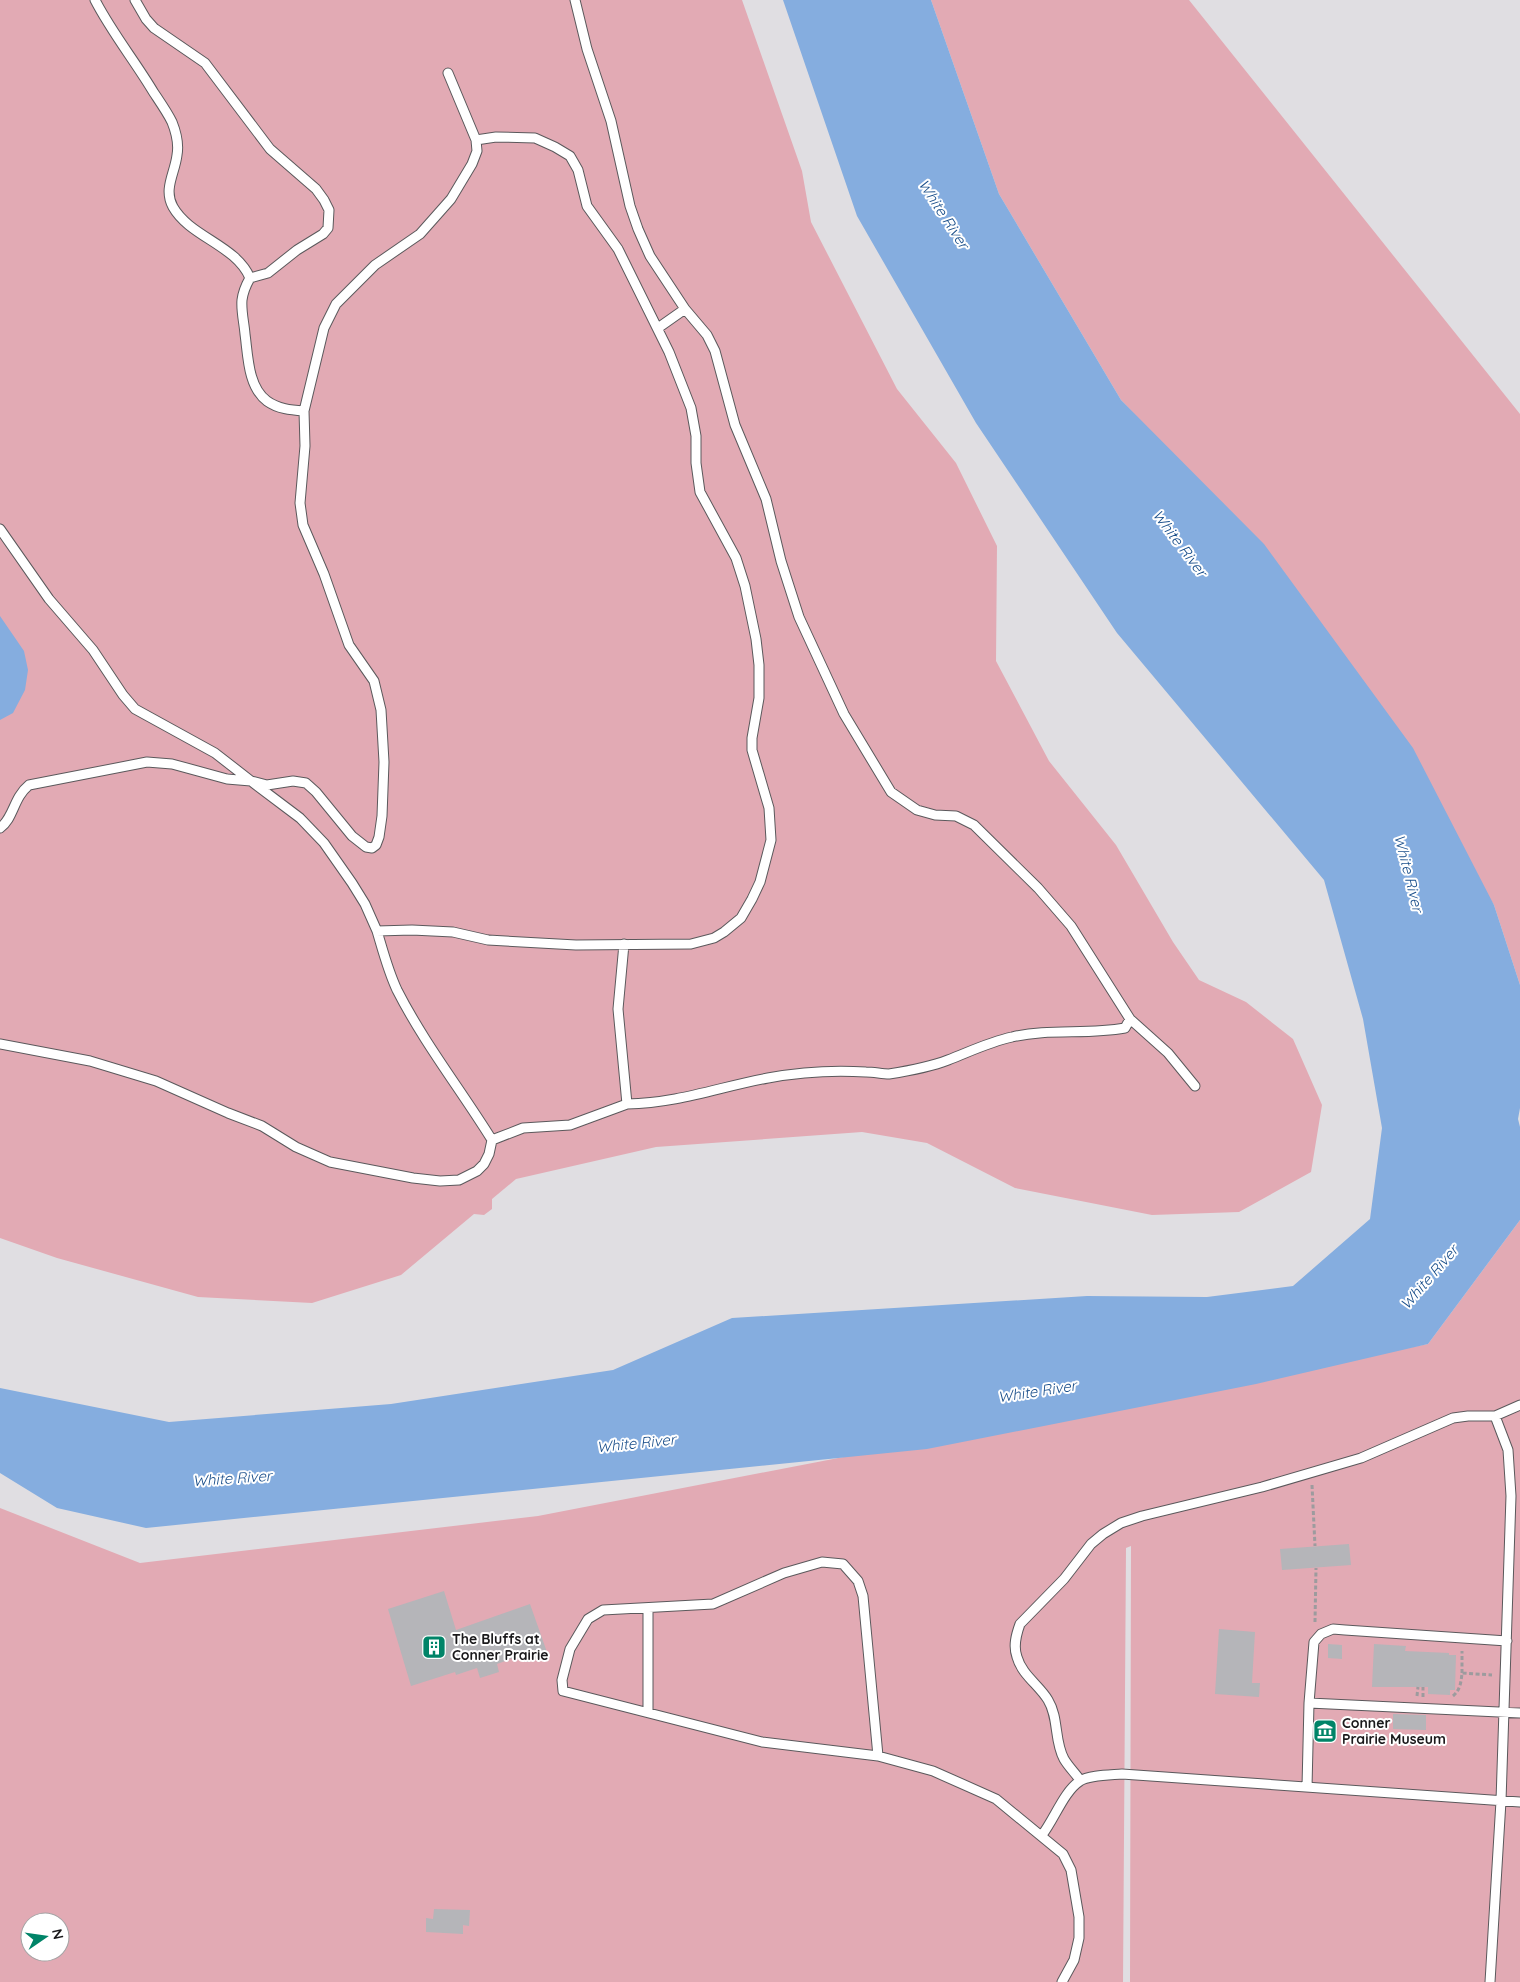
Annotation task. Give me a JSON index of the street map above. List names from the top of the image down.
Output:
{
  "water": ["White River"],
  "places": {
    "building": ["The Bluffs at Conner Prairie"],
    "museum": ["Conner Prairie Museum"]
  },
  "north": "right"
}
